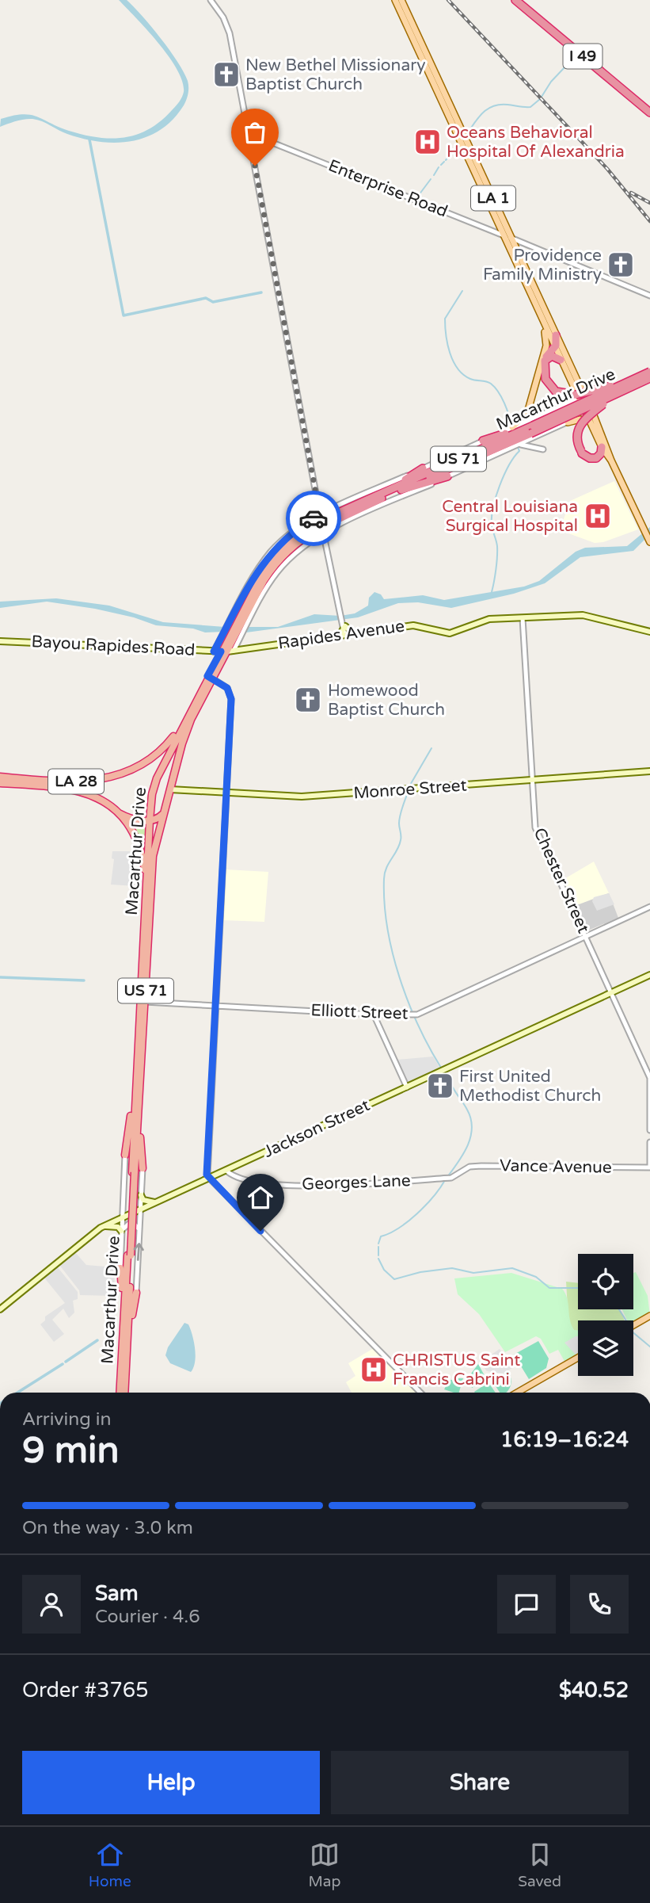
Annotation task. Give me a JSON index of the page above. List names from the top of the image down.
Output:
{
  "streets": {
    "highway": [
      "I 49",
      "Macarthur Drive",
      "US 71",
      "LA 28"
    ],
    "main road": [
      "LA 1",
      "Rapides Avenue",
      "Bayou Rapides Road",
      "Monroe Street",
      "Jackson Street"
    ],
    "street": [
      "Enterprise Road",
      "Chester Street",
      "Elliott Street",
      "Vance Avenue",
      "Georges Lane"
    ]
  },
  "crossings": [
    ["Enterprise Road", "LA 1"],
    ["Macarthur Drive", "Rapides Avenue"],
    ["Macarthur Drive", "Bayou Rapides Road"],
    ["Macarthur Drive", "LA 28"],
    ["Macarthur Drive", "Monroe Street"],
    ["Macarthur Drive", "Elliott Street"],
    ["Macarthur Drive", "Jackson Street"],
    ["Rapides Avenue", "Bayou Rapides Road"],
    ["Rapides Avenue", "Chester Street"],
    ["Monroe Street", "Chester Street"],
    ["Chester Street", "Elliott Street"],
    ["Chester Street", "Jackson Street"],
    ["Jackson Street", "Georges Lane"],
    ["Vance Avenue", "Georges Lane"]
  ],
  "places": {
    "church": [
      "New Bethel Missionary Baptist Church",
      "Providence Family Ministry",
      "Homewood Baptist Church",
      "First United Methodist Church"
    ],
    "hospital": ["Oceans Behavioral Hospital Of Alexandria", "Central Louisiana Surgical Hospital", "CHRISTUS Saint Francis Cabrini"]
  },
  "page": {
    "heading": ["9 min", "Arriving in", "16:19–16:24"],
    "panel": [
      "Sam",
      "Courier · 4.6",
      "Order #3765",
      "$40.52"
    ],
    "bar": "On the way · 3.0 km",
    "buttons": ["Help", "Share"],
    "tabs": ["Home", "Map", "Saved"]
  }
}
